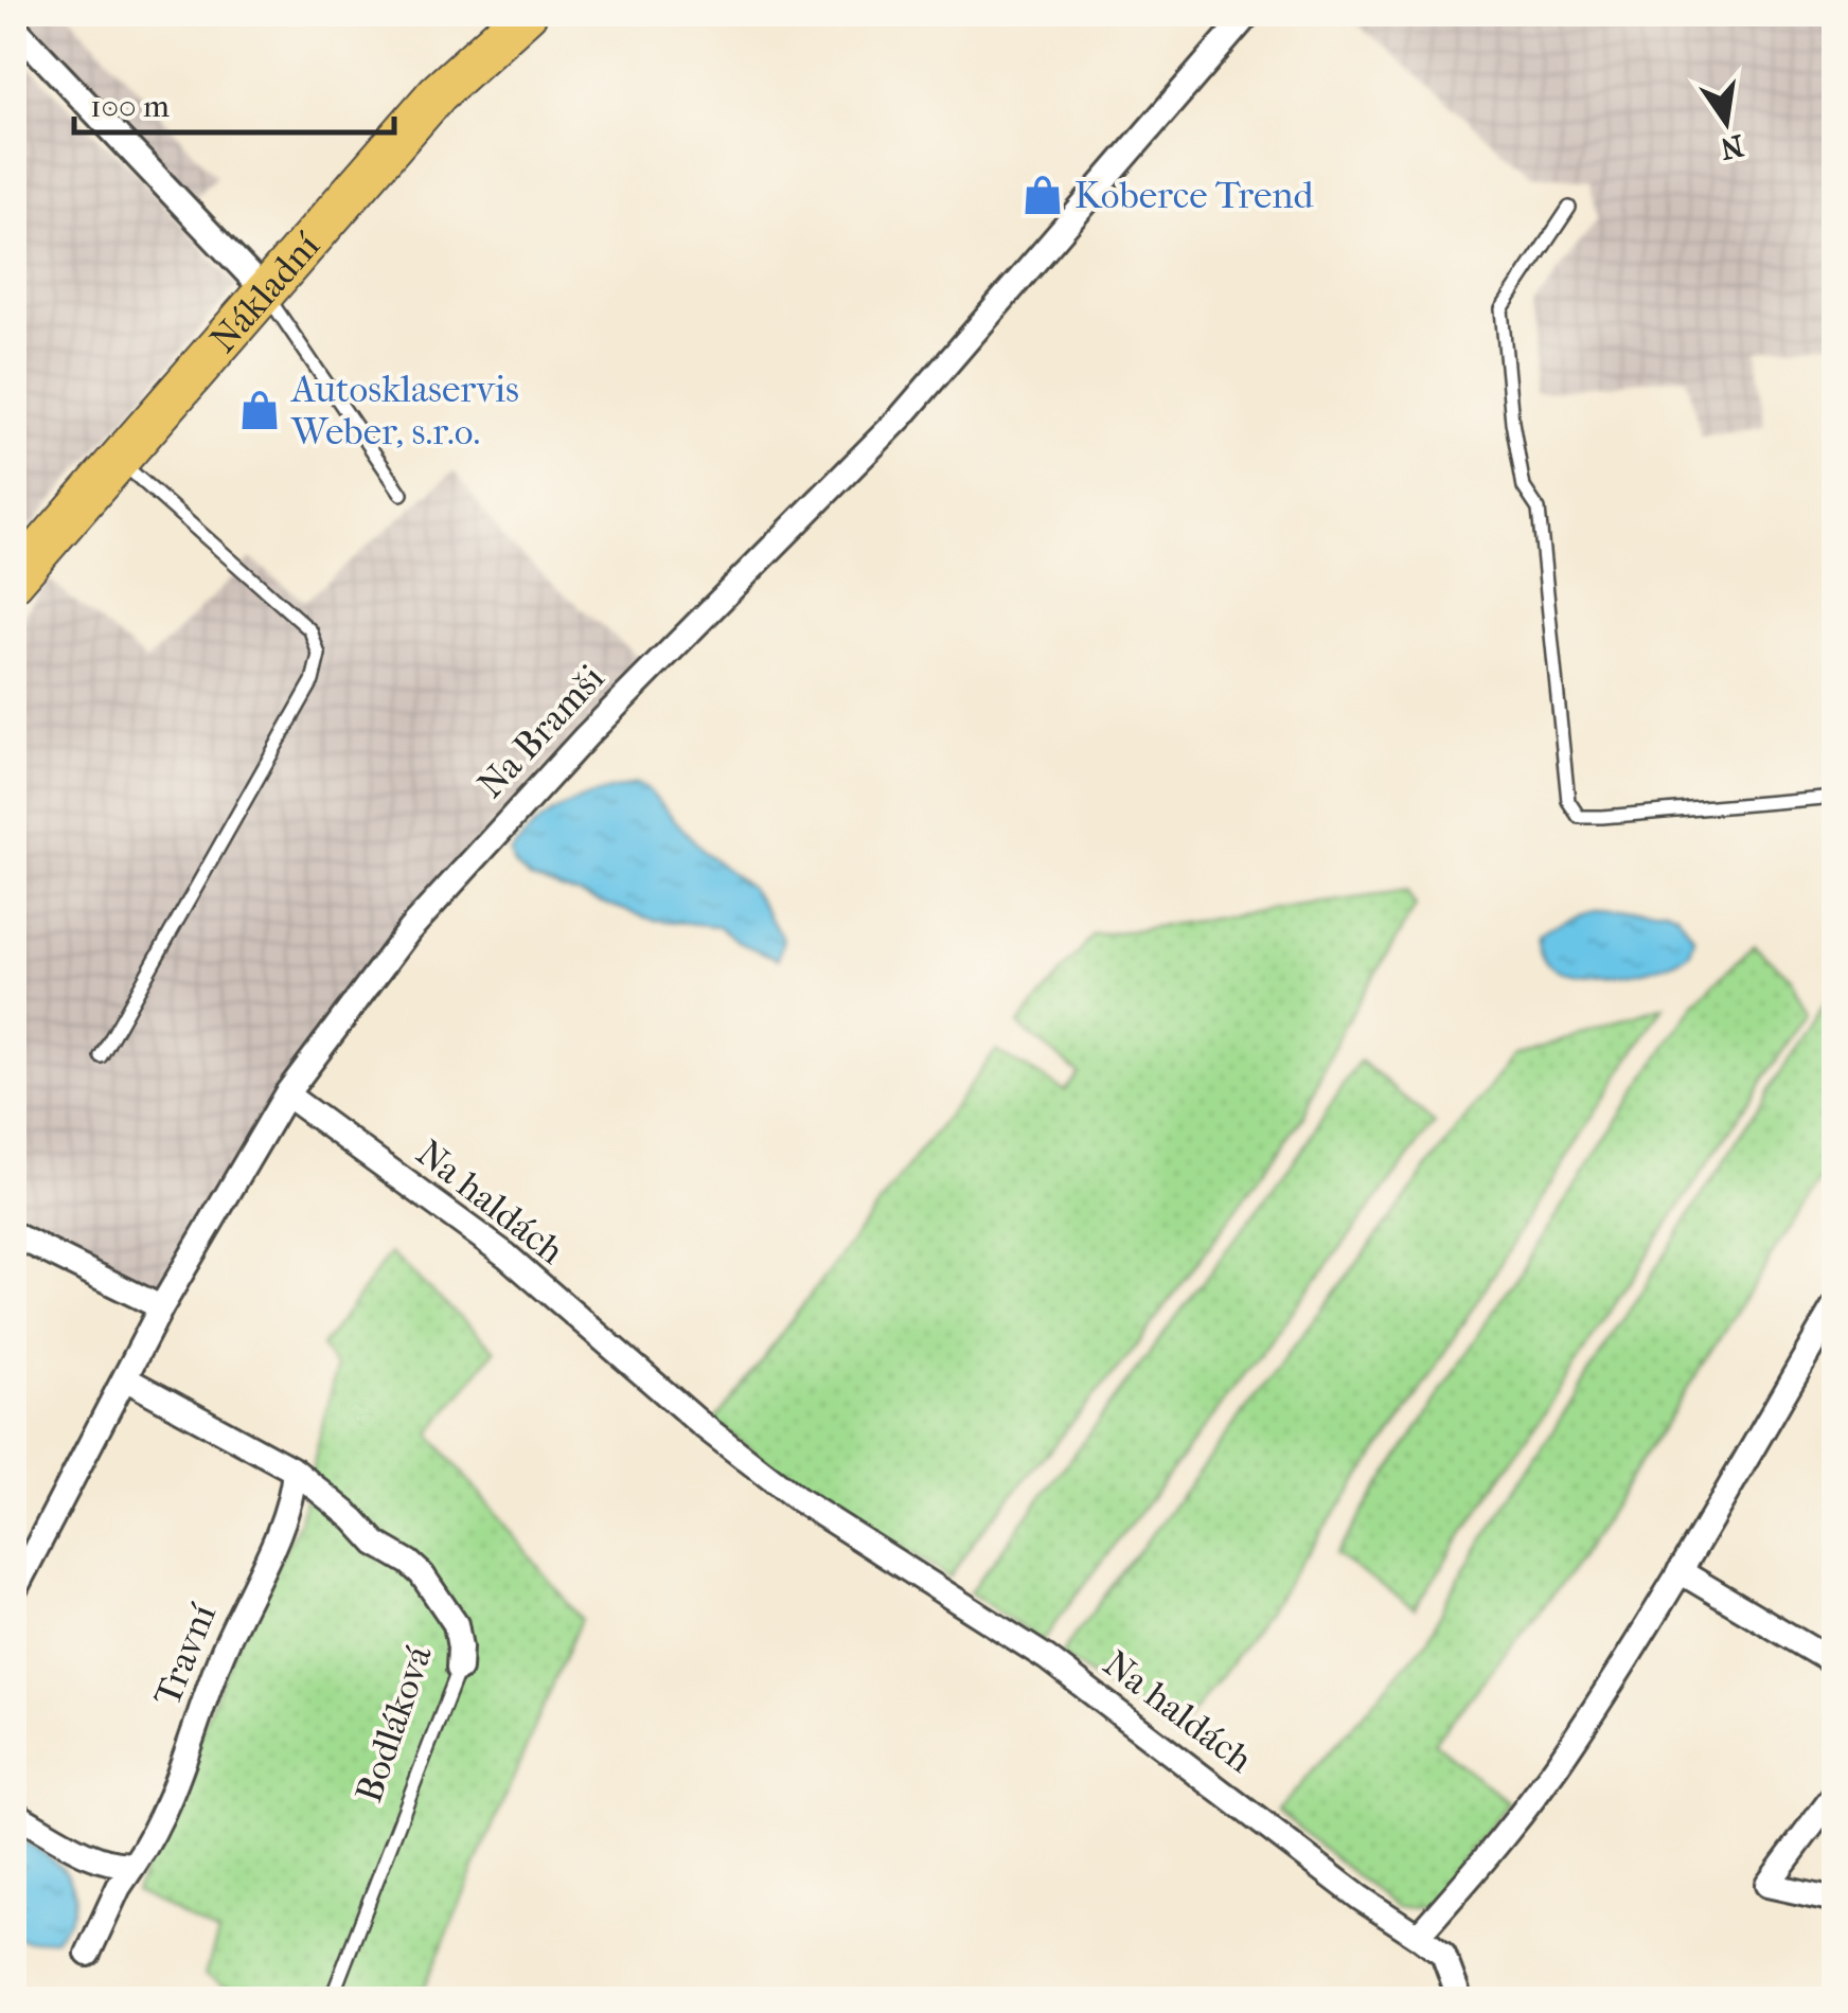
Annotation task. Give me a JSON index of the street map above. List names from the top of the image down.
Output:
{
  "streets": {
    "main road": ["Nákladní"],
    "street": [
      "Na Bramši",
      "Na haldách",
      "Travní",
      "Bodláková"
    ]
  },
  "crossings": [
    ["Na Bramši", "Na haldách"],
    ["Na Bramši", "Bodláková"],
    ["Travní", "Bodláková"]
  ],
  "places": {
    "shop": ["Koberce Trend", "Autosklaservis Weber, s.r.o."]
  },
  "scale_bar": "100 m",
  "north": "bottom"
}
